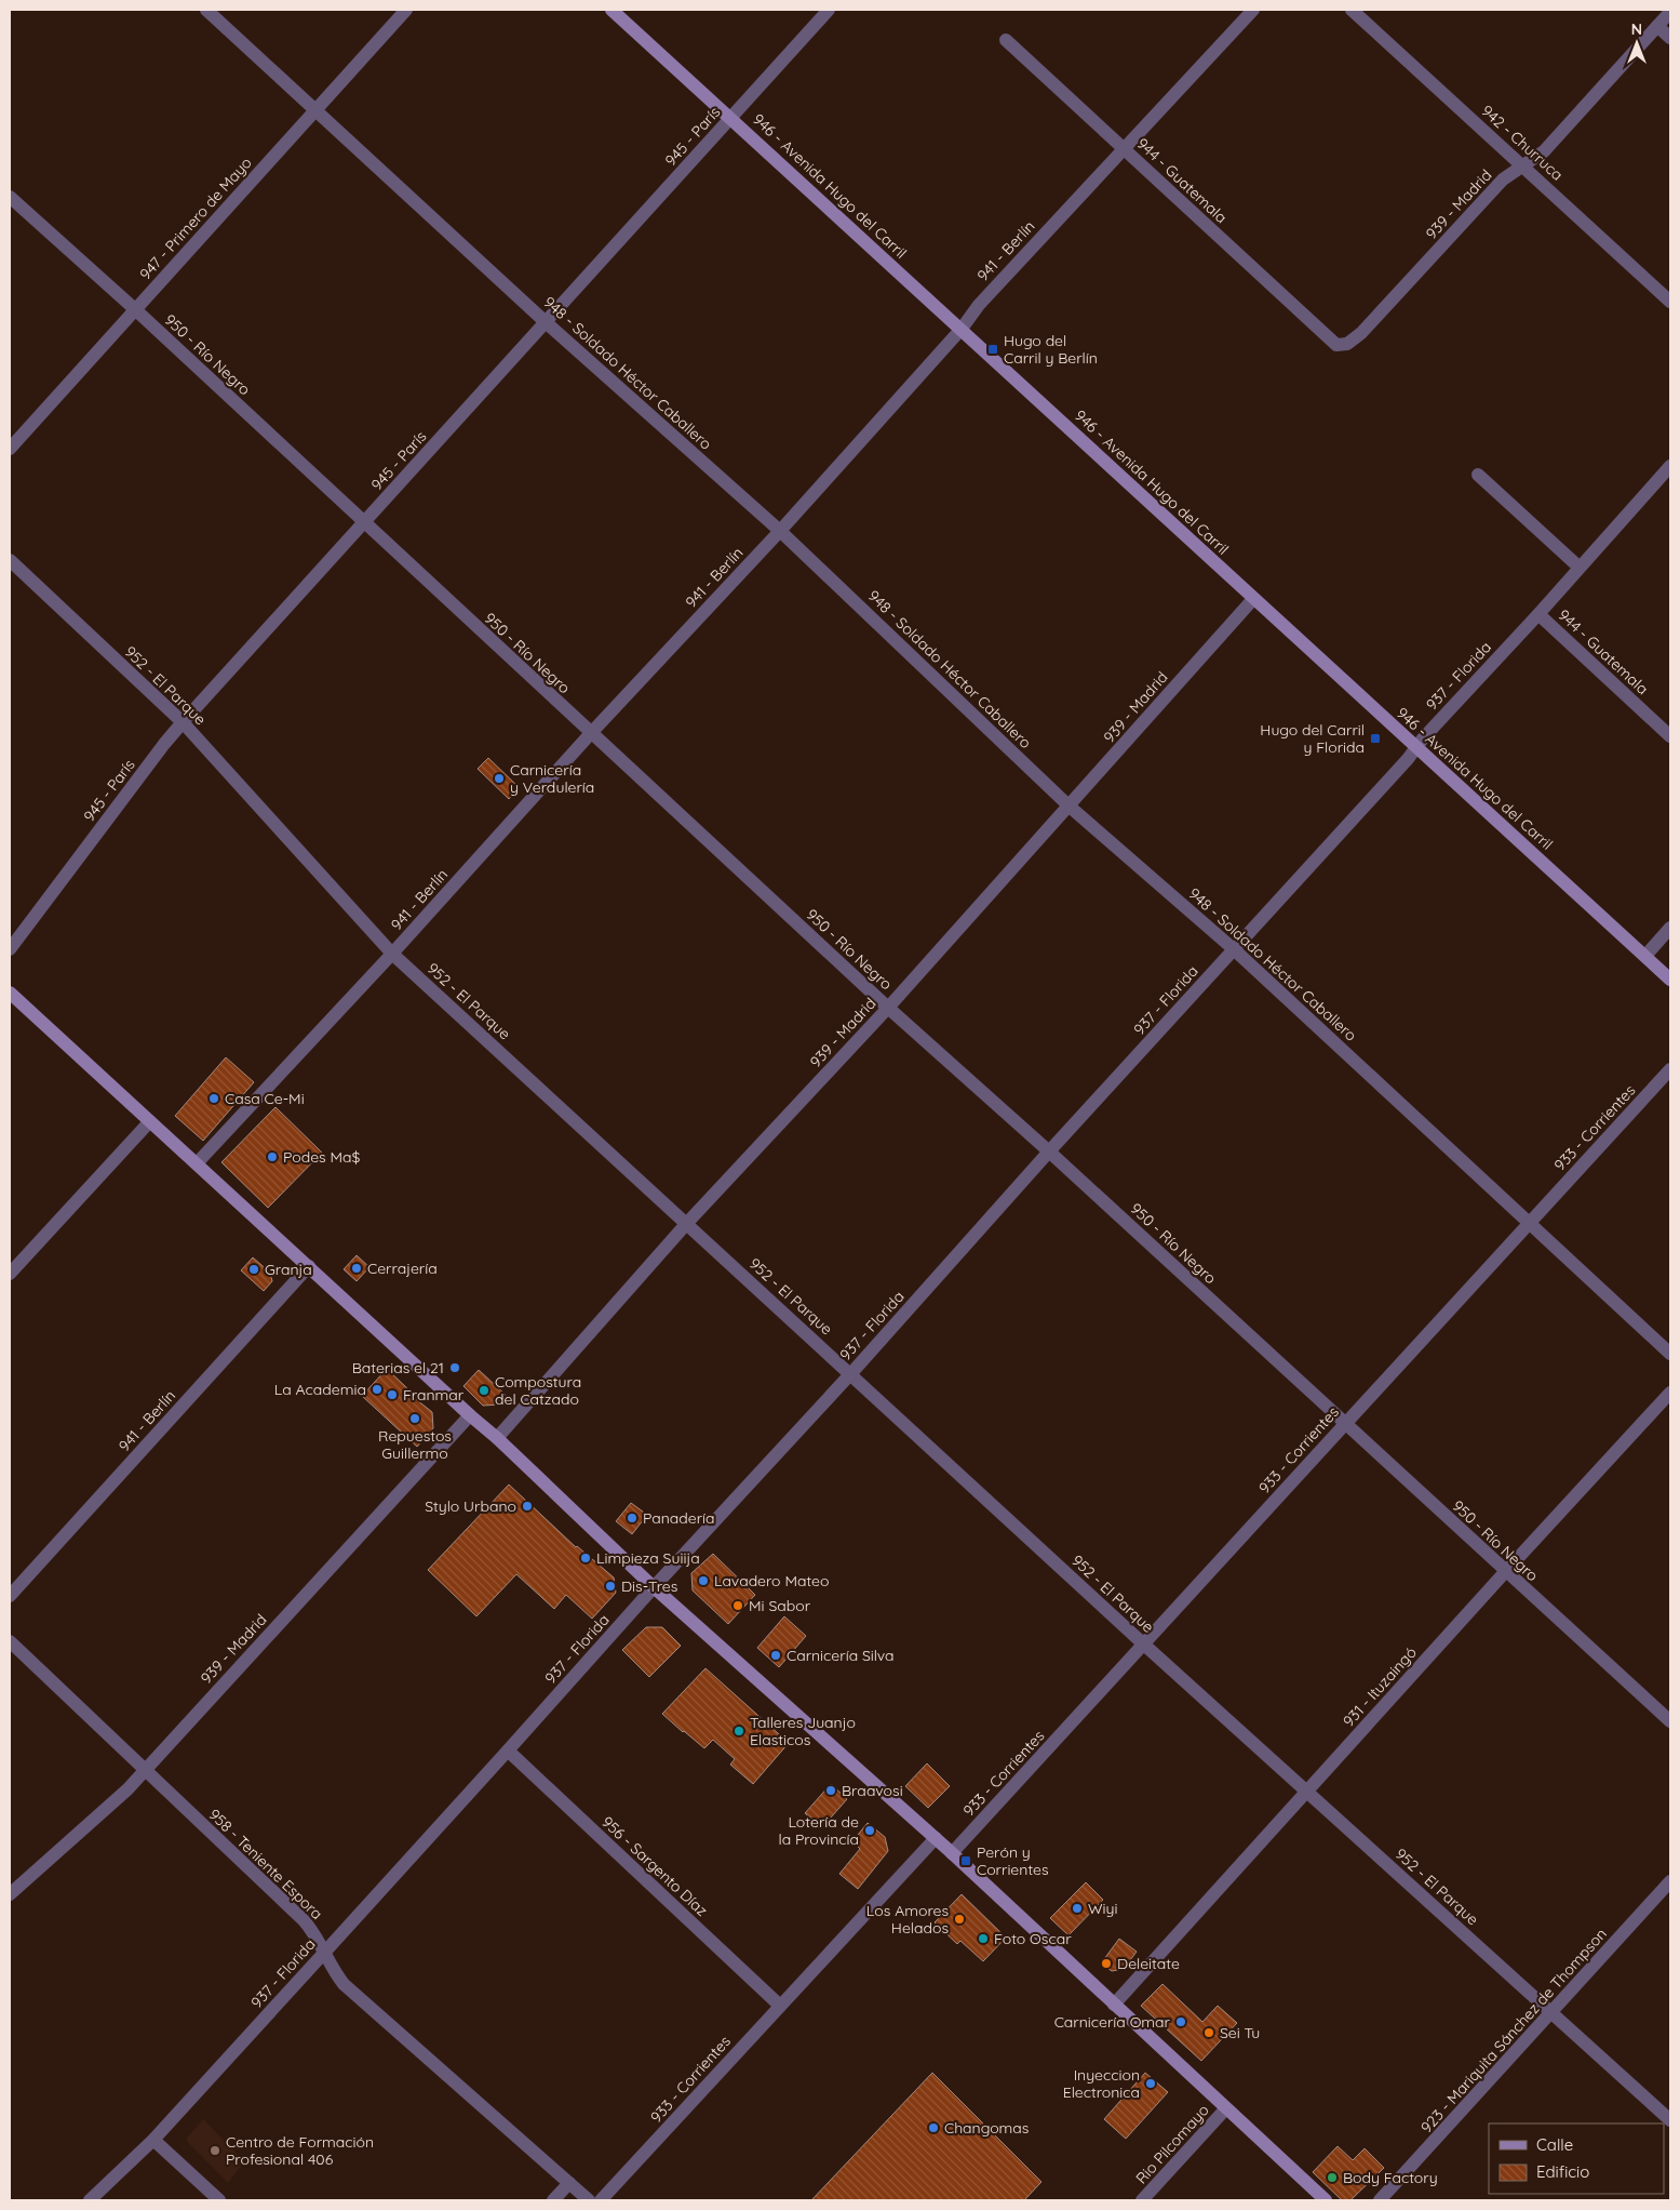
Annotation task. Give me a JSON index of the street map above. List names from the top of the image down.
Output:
{
  "streets": {
    "main road": ["946 - Avenida Hugo del Carril"],
    "street": [
      "945 - París",
      "942 - Churruca",
      "944 - Guatemala",
      "939 - Madrid",
      "947 - Primero de Mayo",
      "941 - Berlín",
      "950 - Río Negro",
      "948 - Soldado Héctor Caballero",
      "937 - Florida",
      "952 - El Parque",
      "933 - Corrientes",
      "931 - Ituzaingó",
      "958 - Teniente Espora",
      "956 - Sargento Díaz",
      "923 - Mariquita Sánchez de Thompson",
      "Rio Pilcomayo"
    ]
  },
  "crossings": [
    ["945 - París", "946 - Avenida Hugo del Carril"],
    ["945 - París", "950 - Río Negro"],
    ["945 - París", "948 - Soldado Héctor Caballero"],
    ["945 - París", "952 - El Parque"],
    ["942 - Churruca", "939 - Madrid"],
    ["944 - Guatemala", "939 - Madrid"],
    ["944 - Guatemala", "941 - Berlín"],
    ["944 - Guatemala", "937 - Florida"],
    ["946 - Avenida Hugo del Carril", "939 - Madrid"],
    ["946 - Avenida Hugo del Carril", "941 - Berlín"],
    ["946 - Avenida Hugo del Carril", "937 - Florida"],
    ["939 - Madrid", "950 - Río Negro"],
    ["939 - Madrid", "948 - Soldado Héctor Caballero"],
    ["939 - Madrid", "952 - El Parque"],
    ["939 - Madrid", "958 - Teniente Espora"],
    ["947 - Primero de Mayo", "950 - Río Negro"],
    ["947 - Primero de Mayo", "948 - Soldado Héctor Caballero"],
    ["941 - Berlín", "950 - Río Negro"],
    ["941 - Berlín", "948 - Soldado Héctor Caballero"],
    ["941 - Berlín", "952 - El Parque"],
    ["950 - Río Negro", "937 - Florida"],
    ["950 - Río Negro", "933 - Corrientes"],
    ["950 - Río Negro", "931 - Ituzaingó"],
    ["948 - Soldado Héctor Caballero", "937 - Florida"],
    ["948 - Soldado Héctor Caballero", "933 - Corrientes"],
    ["937 - Florida", "952 - El Parque"],
    ["937 - Florida", "958 - Teniente Espora"],
    ["937 - Florida", "956 - Sargento Díaz"],
    ["952 - El Parque", "933 - Corrientes"],
    ["952 - El Parque", "931 - Ituzaingó"],
    ["952 - El Parque", "923 - Mariquita Sánchez de Thompson"],
    ["933 - Corrientes", "956 - Sargento Díaz"]
  ],
  "places": {
    "transit": ["Hugo del Carril y Berlín", "Hugo del Carril y Florida", "Perón y Corrientes"],
    "other": [
      "Carnicería y Verdulería",
      "Casa Ce-Mi",
      "Podes Ma$",
      "Cerrajería",
      "Granja",
      "Baterias el 21",
      "La Academia",
      "Compostura del Catzado",
      "Franmar",
      "Repuestos Guillermo",
      "Stylo Urbano",
      "Panadería",
      "Limpieza Suiija",
      "Lavadero Mateo",
      "Dis-Tres",
      "Mi Sabor",
      "Carnicería Silva",
      "Talleres Juanjo Elasticos",
      "Braavosi",
      "Lotería de la Provincía",
      "Wiyi",
      "Los Amores Helados",
      "Foto Oscar",
      "Deleitate",
      "Carnicería Omar",
      "Sei Tu",
      "Inyeccion Electronica",
      "Changomas",
      "Centro de Formación Profesional 406",
      "Body Factory"
    ]
  },
  "legend": ["Calle", "Edificio"],
  "north": "top"
}
